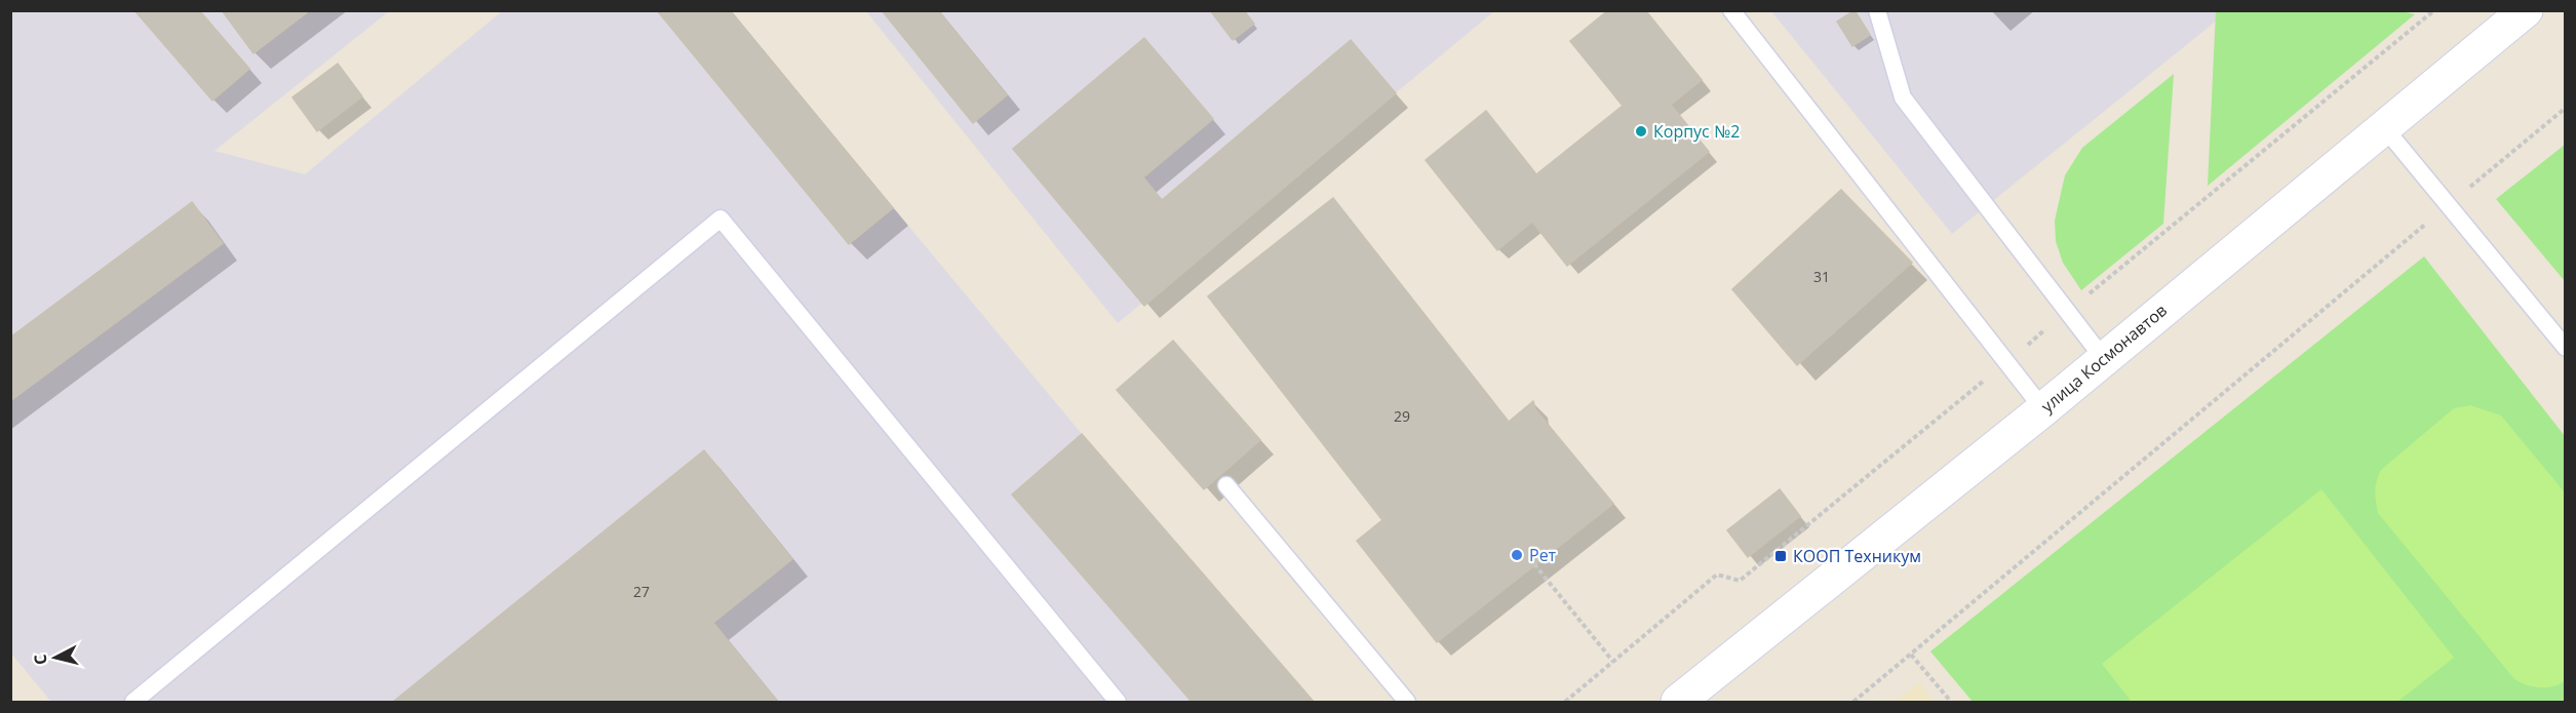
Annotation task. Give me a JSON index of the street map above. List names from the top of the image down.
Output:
{
  "streets": {
    "main road": ["улица Космонавтов"]
  },
  "places": {
    "other": ["Корпус №2", "Рет"],
    "transit": ["КООП Техникум"]
  },
  "house_numbers": ["31", "29", "27"],
  "north": "left"
}
